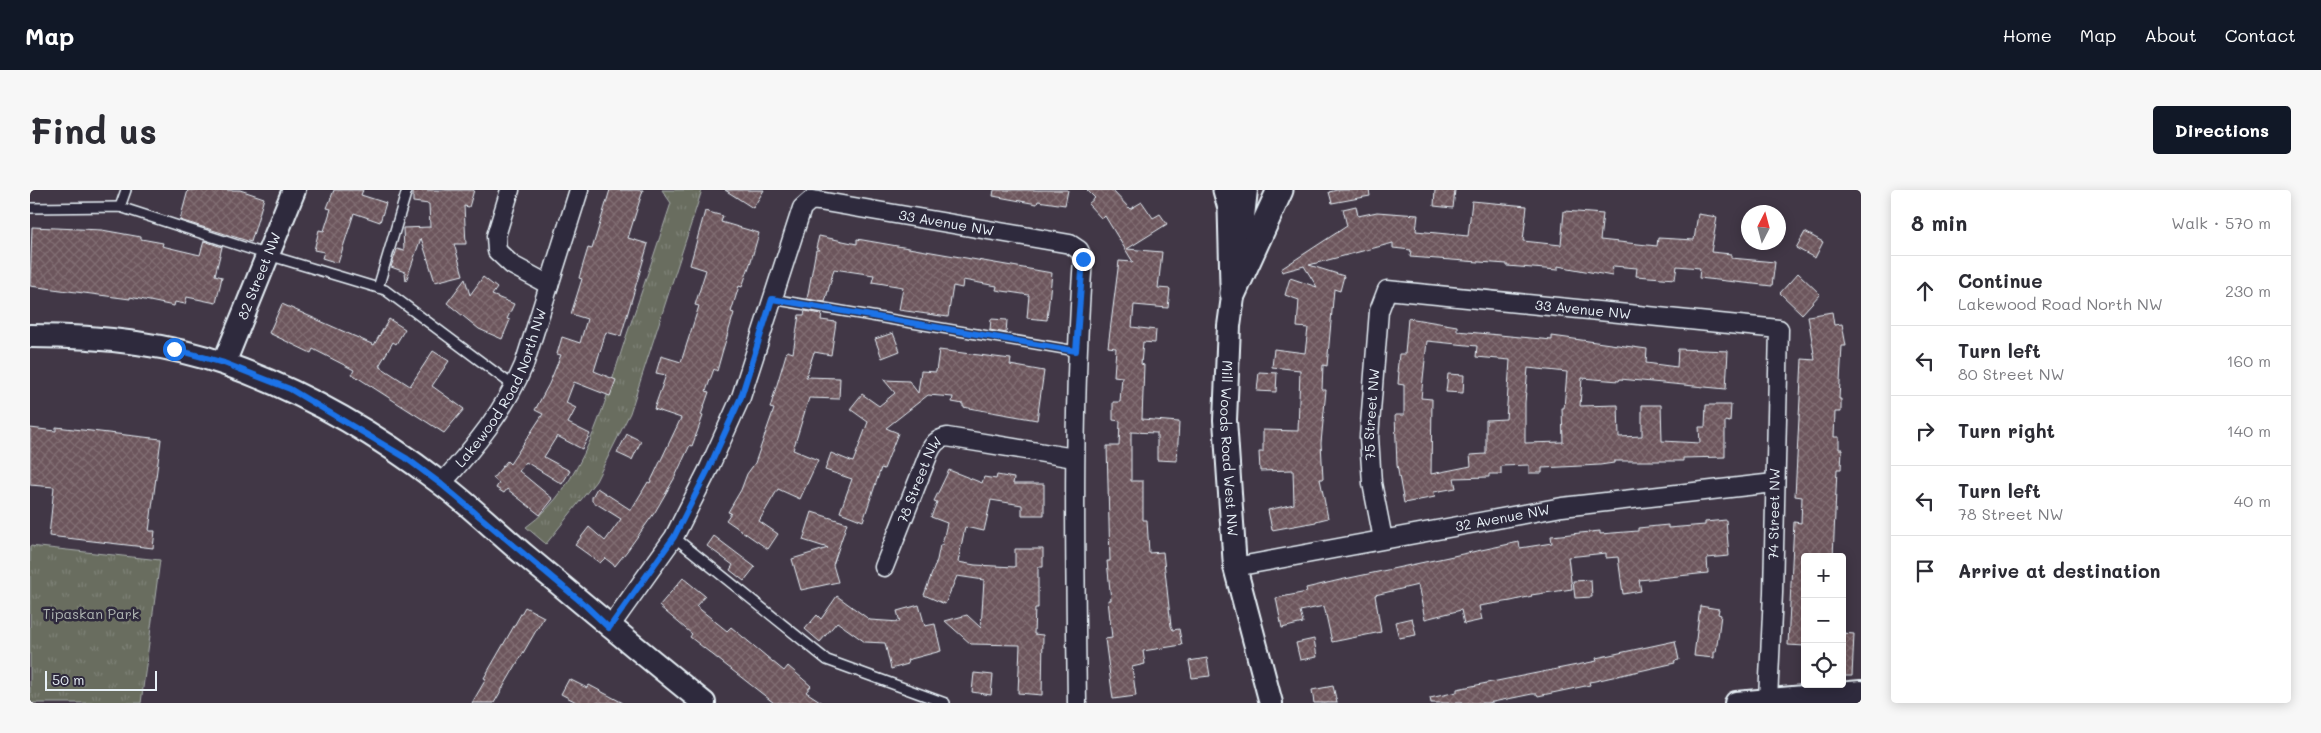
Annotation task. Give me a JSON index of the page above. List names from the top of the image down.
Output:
{
  "streets": {
    "street": [
      "33 Avenue NW",
      "82 Street NW",
      "Lakewood Road North NW",
      "75 Street NW",
      "Mill Woods Road West NW",
      "78 Street NW",
      "74 Street NW",
      "32 Avenue NW"
    ]
  },
  "crossings": [
    ["33 Avenue NW", "75 Street NW"],
    ["33 Avenue NW", "74 Street NW"],
    ["75 Street NW", "32 Avenue NW"],
    ["Mill Woods Road West NW", "32 Avenue NW"],
    ["74 Street NW", "32 Avenue NW"]
  ],
  "parks": ["Tipaskan Park"],
  "scale_bar": "50 m",
  "north": "top",
  "page": {
    "header": "Map",
    "nav": [
      "Home",
      "Map",
      "About",
      "Contact"
    ],
    "buttons": "Directions",
    "title": "Find us",
    "heading": ["8 min", "Walk · 570 m"],
    "list": [
      ["Continue", "Lakewood Road North NW", "230 m"],
      ["Turn left", "80 Street NW", "160 m"],
      ["Turn right", "140 m"],
      ["Turn left", "78 Street NW", "40 m"],
      "Arrive at destination"
    ],
    "map_buttons": ["+", "−"],
    "scale": "50 m"
  }
}
